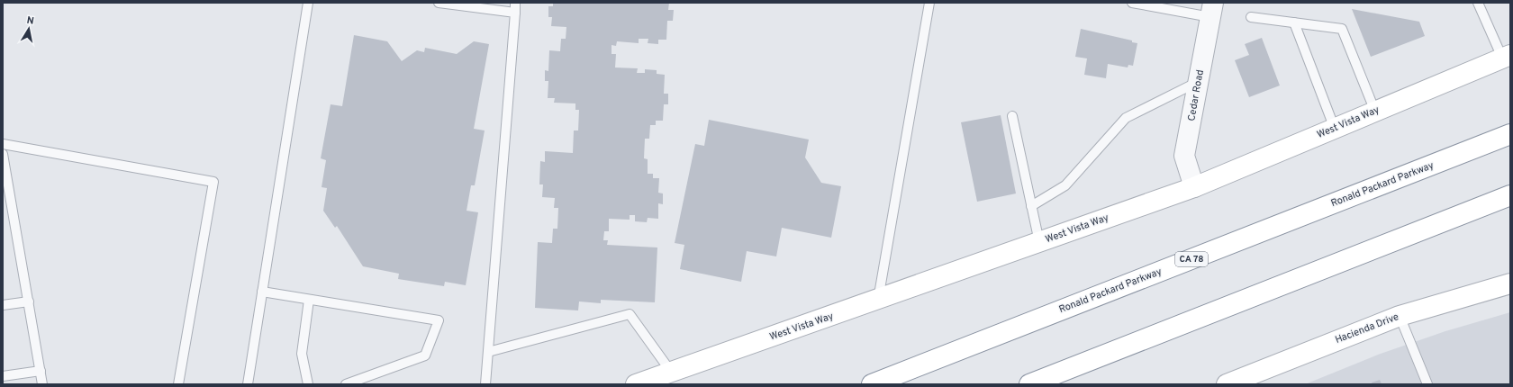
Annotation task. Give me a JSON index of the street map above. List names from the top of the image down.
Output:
{
  "streets": {
    "main road": [
      "West Vista Way",
      "Ronald Packard Parkway",
      "CA 78",
      "Hacienda Drive"
    ],
    "street": ["Cedar Road"]
  },
  "crossings": [
    ["Cedar Road", "West Vista Way"]
  ],
  "north": "top"
}
